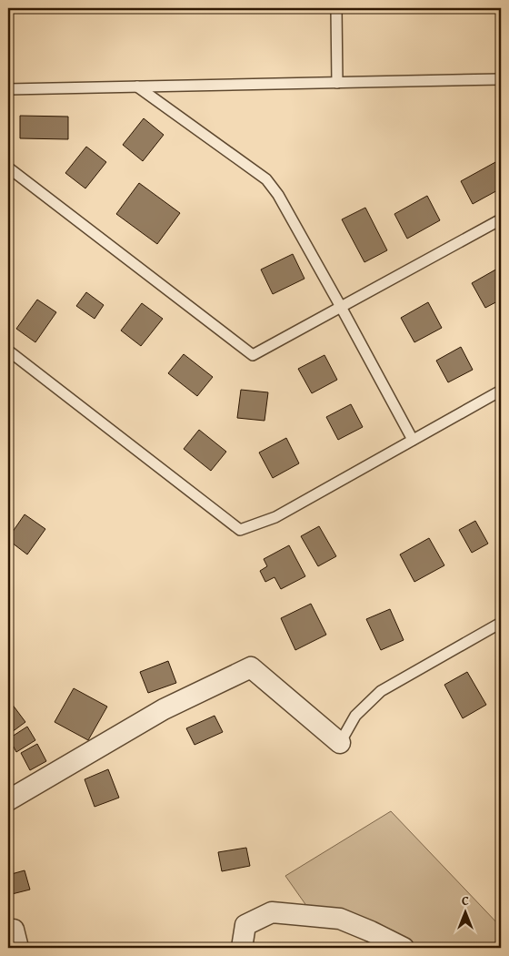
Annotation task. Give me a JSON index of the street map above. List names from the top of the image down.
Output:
{
  "north": "top"
}
